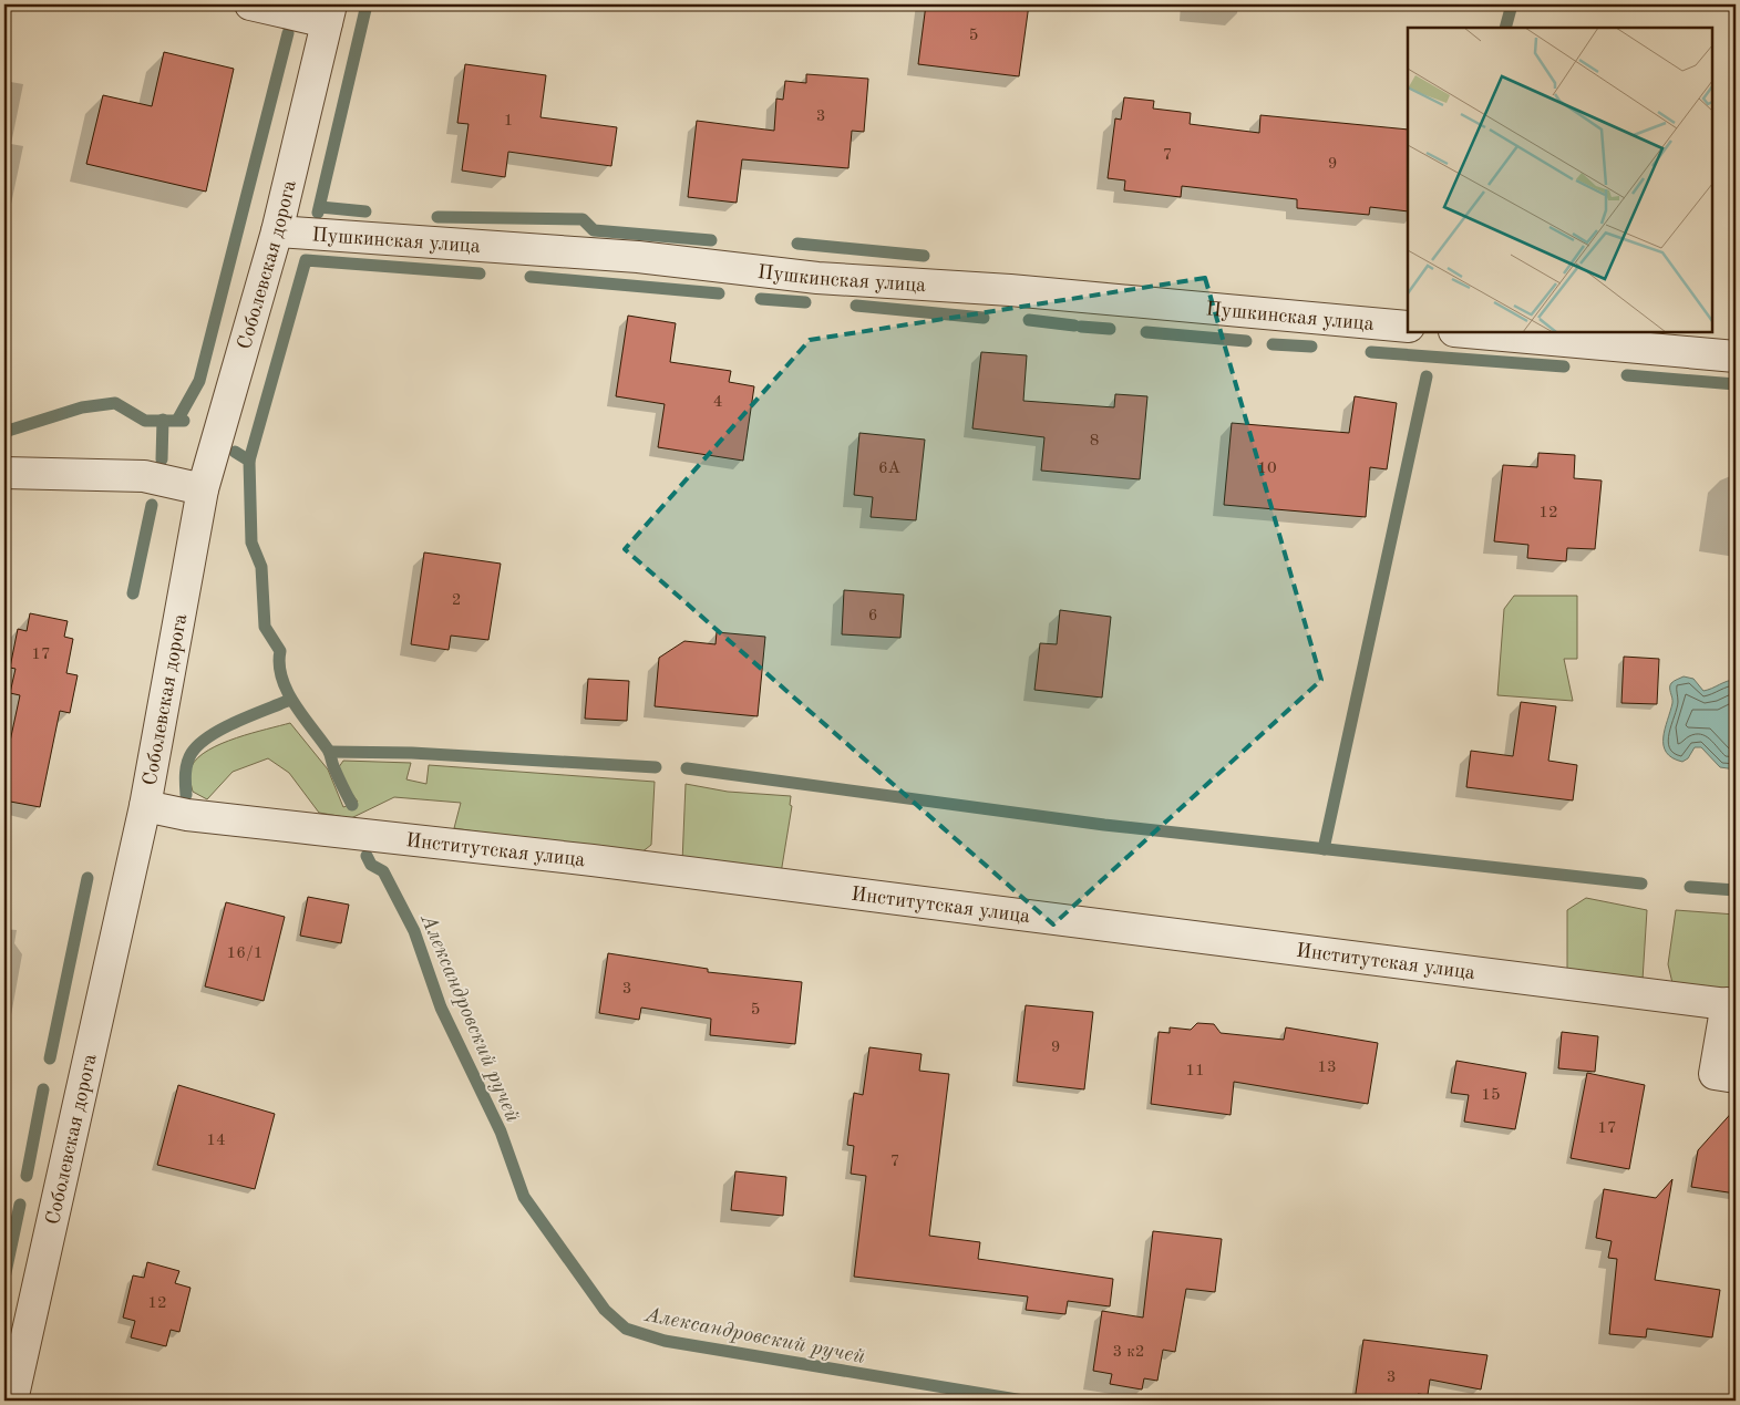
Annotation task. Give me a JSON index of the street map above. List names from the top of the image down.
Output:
{
  "streets": {
    "street": ["Пушкинская улица", "Соболевская дорога", "Институтская улица"]
  },
  "crossings": [
    ["Пушкинская улица", "Соболевская дорога"],
    ["Соболевская дорога", "Институтская улица"]
  ],
  "water": ["Александровский ручей"],
  "house_numbers": [
    "5",
    "3",
    "1",
    "7",
    "9",
    "4",
    "8",
    "6А",
    "10",
    "12",
    "2",
    "6",
    "17",
    "16/1",
    "3",
    "5",
    "9",
    "13",
    "11",
    "15",
    "17",
    "14",
    "7",
    "12",
    "3 к2",
    "3"
  ]
}
